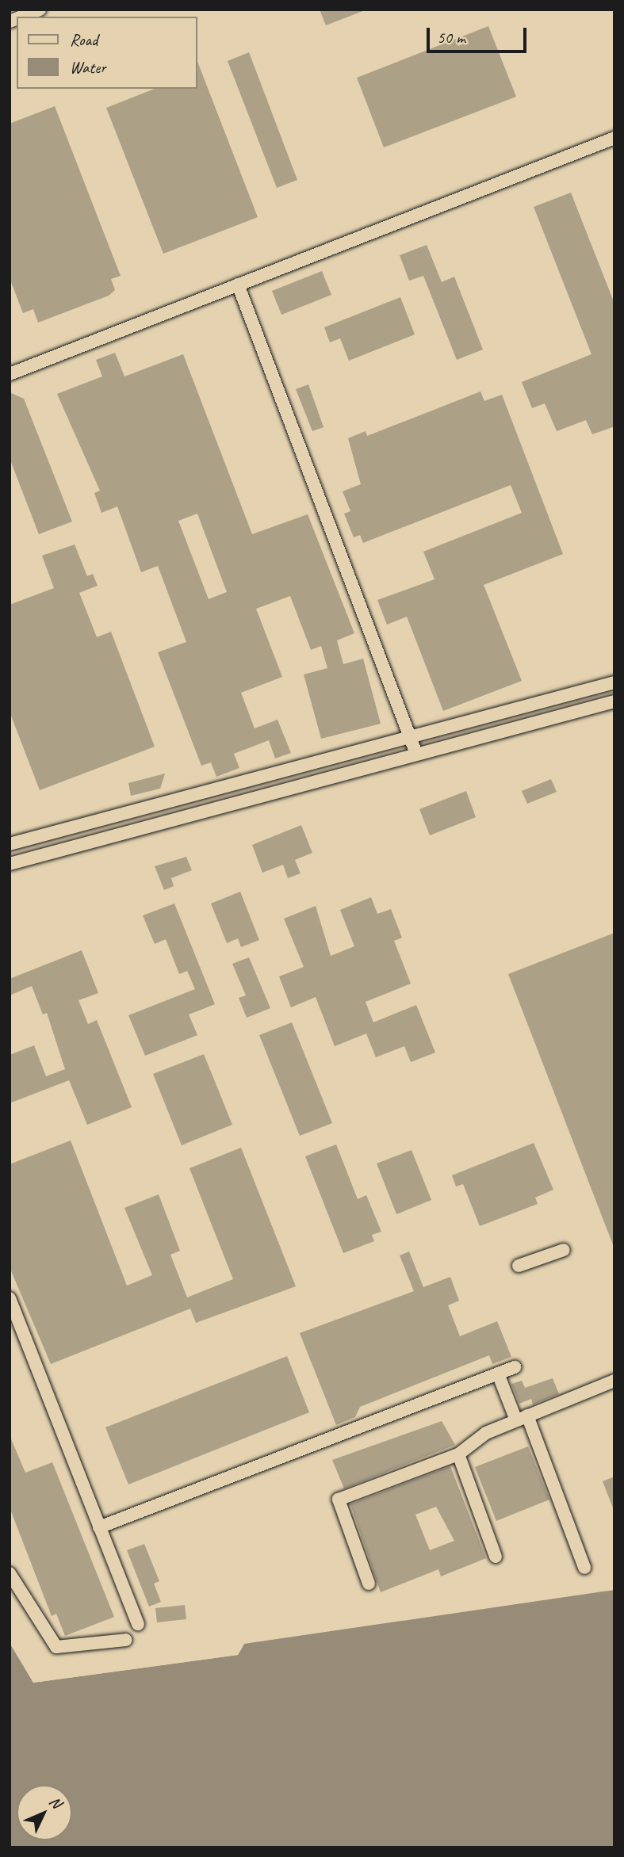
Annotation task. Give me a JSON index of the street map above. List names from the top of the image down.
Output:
{
  "legend": ["Road", "Water"],
  "scale_bar": "50 m",
  "north": "top right"
}
